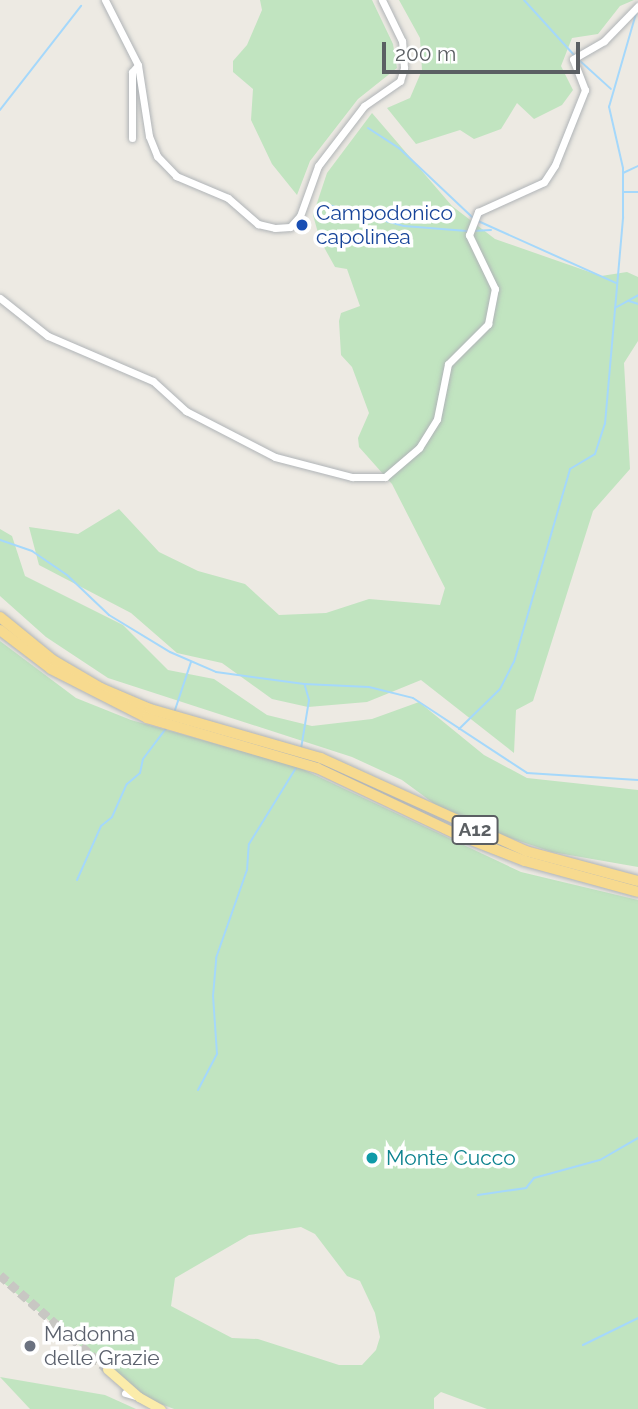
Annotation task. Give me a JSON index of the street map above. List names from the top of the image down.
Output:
{
  "streets": {
    "highway": ["A12"]
  },
  "places": ["Campodonico capolinea", "Monte Cucco", "Madonna delle Grazie"],
  "scale_bar": "200 m"
}
